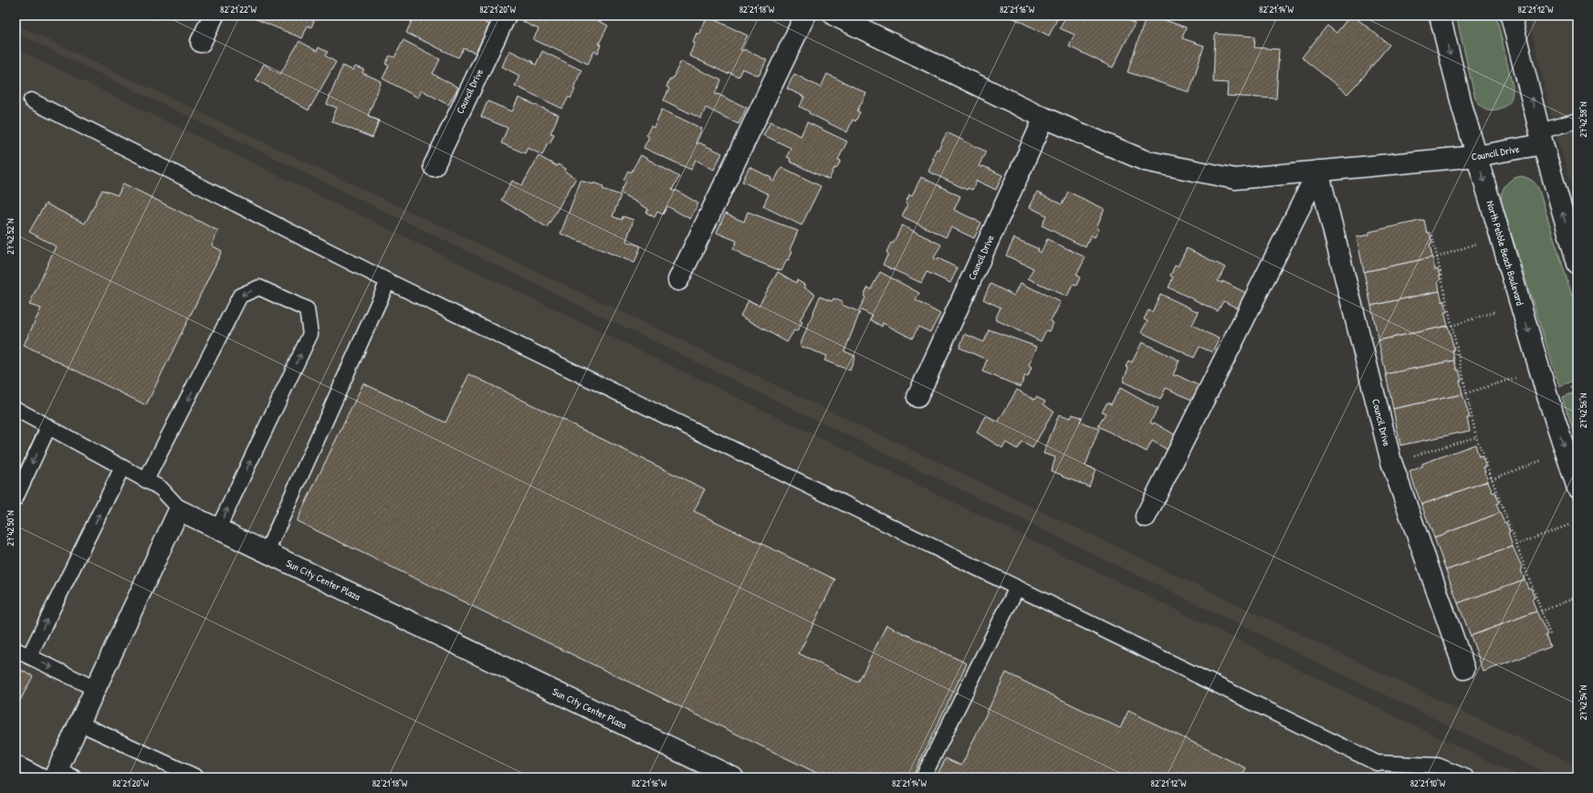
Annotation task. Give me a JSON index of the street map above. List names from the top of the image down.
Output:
{
  "streets": {
    "street": ["Council Drive", "North Pebble Beach Boulevard", "Sun City Center Plaza"]
  },
  "crossings": [
    ["Council Drive", "North Pebble Beach Boulevard"]
  ],
  "coordinates": [
    "82°21'22\"W",
    "82°21'20\"W",
    "82°21'18\"W",
    "82°21'16\"W",
    "82°21'14\"W",
    "82°21'12\"W",
    "27°42'58\"N",
    "27°42'52\"N",
    "27°42'56\"N",
    "27°42'50\"N",
    "27°42'54\"N",
    "82°21'10\"W"
  ]
}
